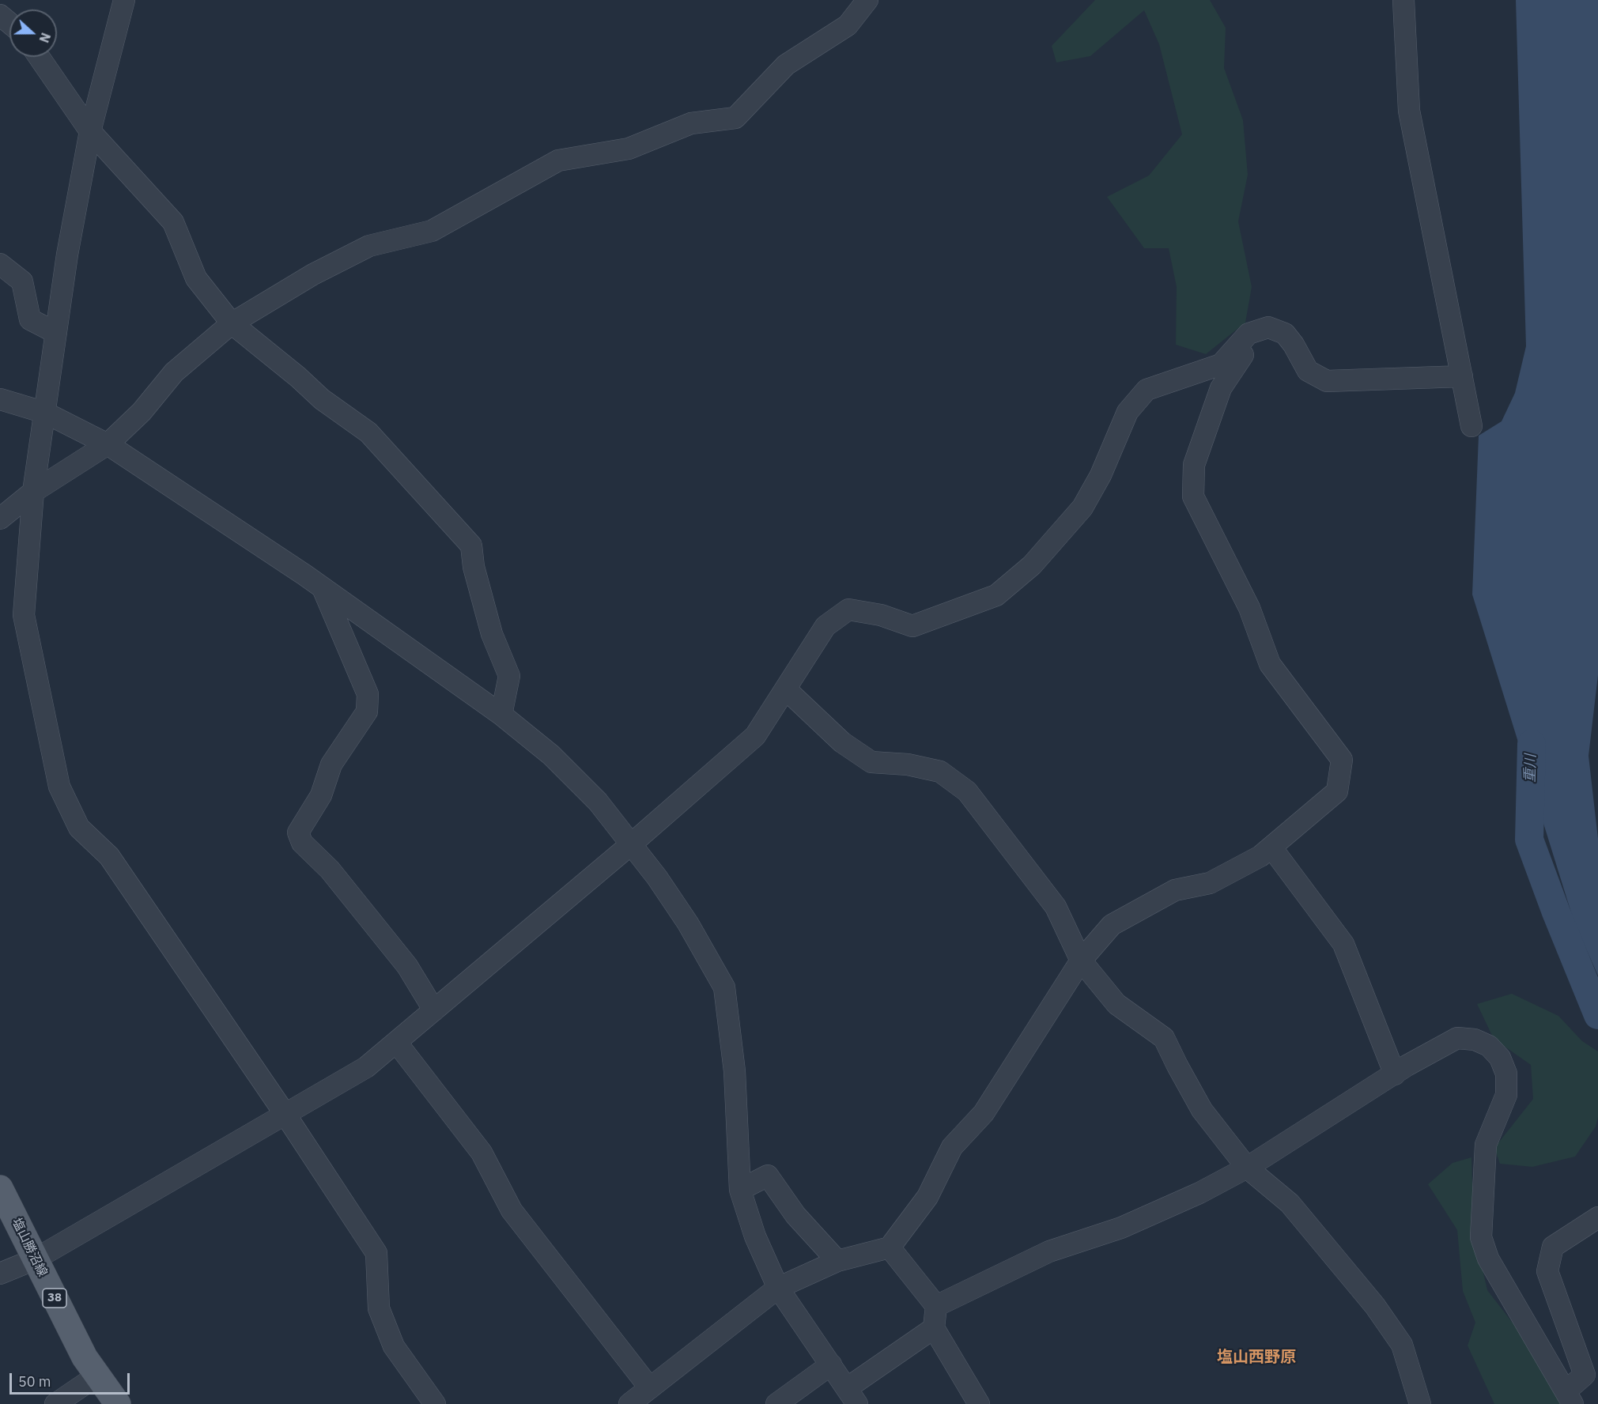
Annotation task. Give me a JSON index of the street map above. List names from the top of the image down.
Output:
{
  "streets": {
    "main road": ["塩山勝沼線", "38"]
  },
  "districts": ["塩山西野原"],
  "water": ["重川"],
  "scale_bar": "50 m",
  "north": "right"
}
